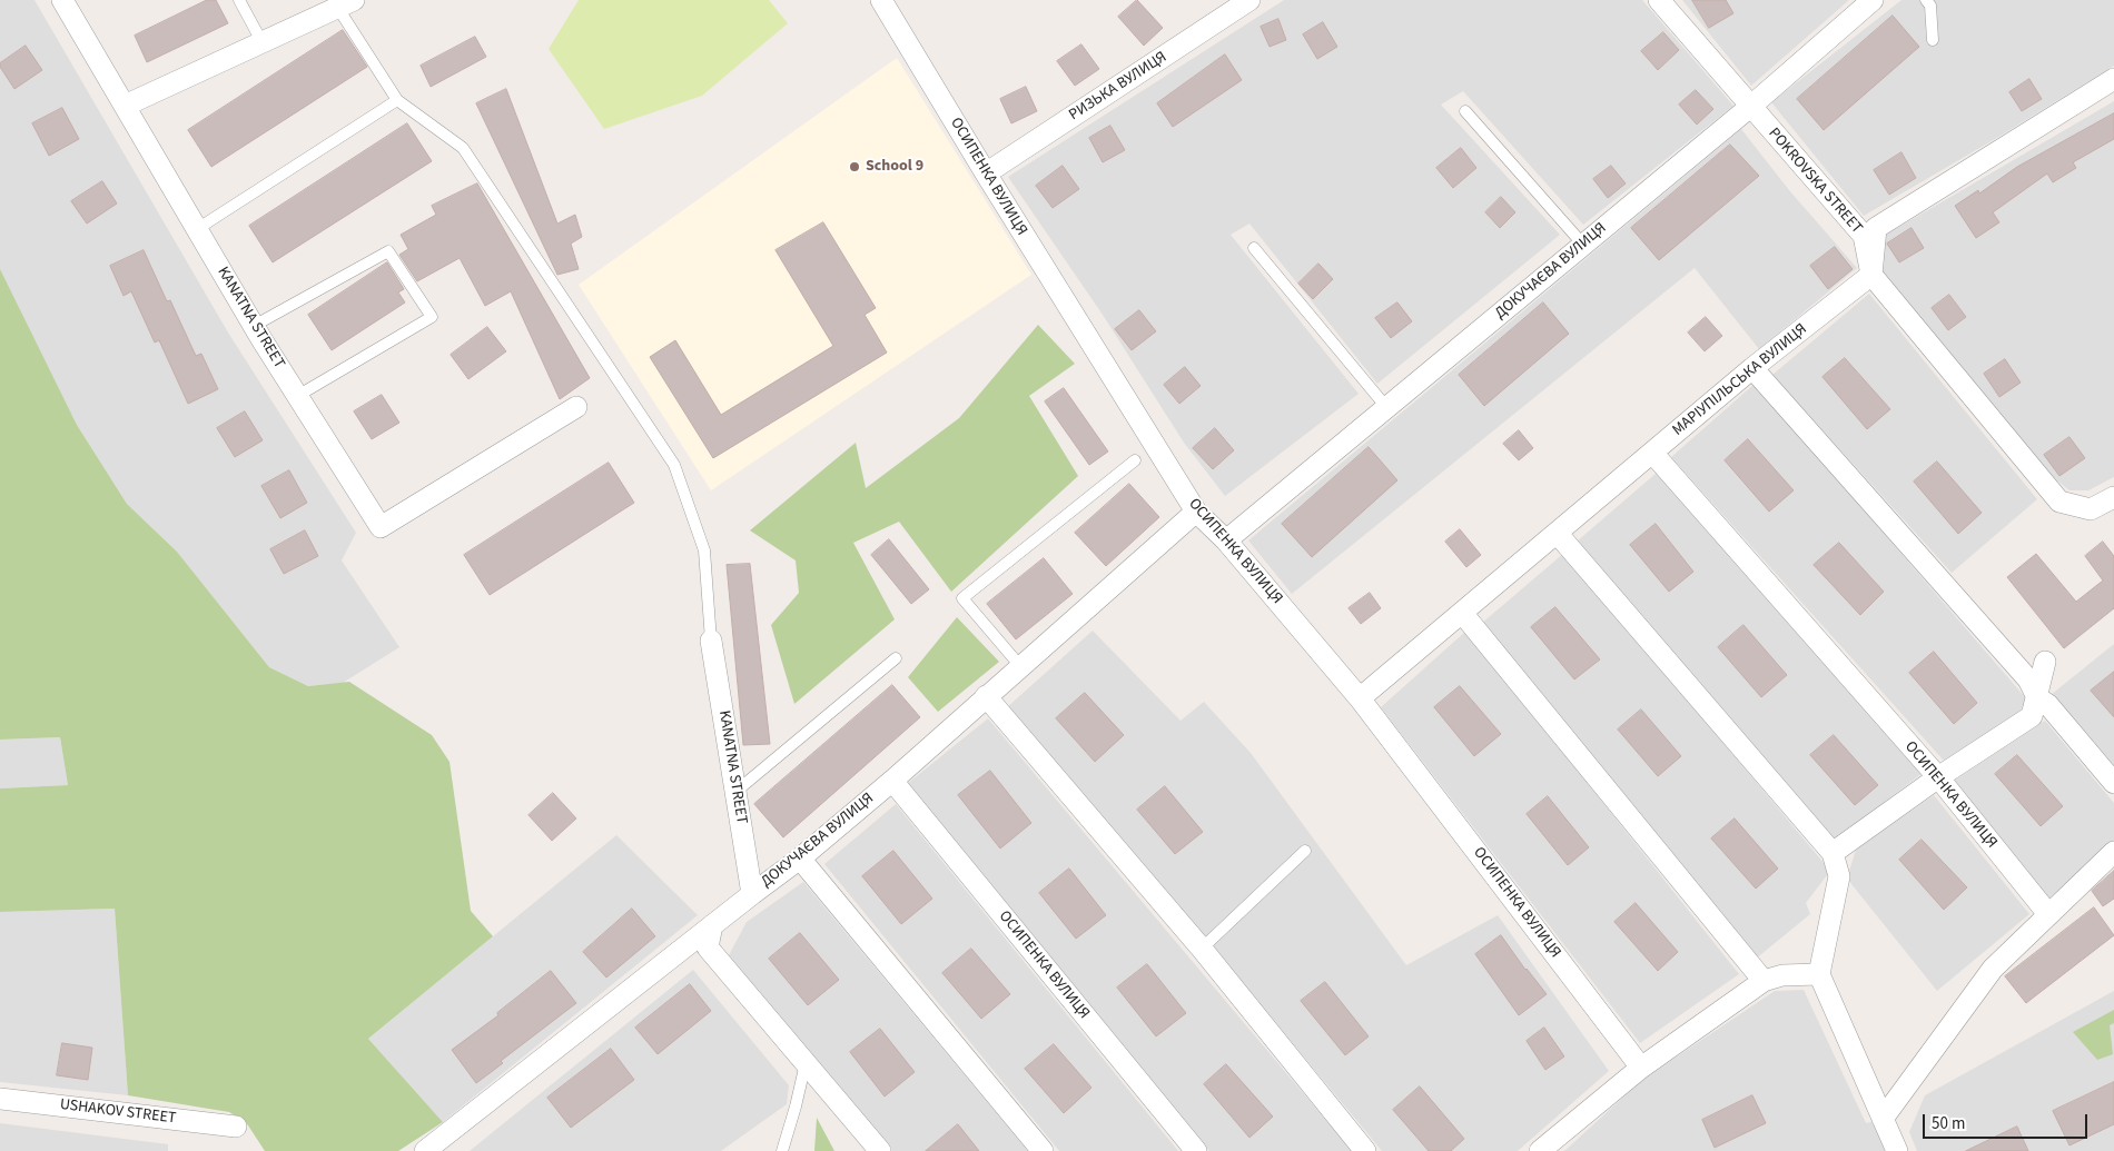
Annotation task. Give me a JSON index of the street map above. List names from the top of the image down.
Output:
{
  "streets": {
    "street": [
      "РИЗЬКА ВУЛИЦЯ",
      "ОСИПЕНКА ВУЛИЦЯ",
      "POKROVSKA STREET",
      "ДОКУЧАЄВА ВУЛИЦЯ",
      "KANATNA STREET",
      "МАРІУПІЛЬСЬКА ВУЛИЦЯ",
      "USHAKOV STREET"
    ]
  },
  "crossings": [
    ["РИЗЬКА ВУЛИЦЯ", "ОСИПЕНКА ВУЛИЦЯ"],
    ["ОСИПЕНКА ВУЛИЦЯ", "ДОКУЧАЄВА ВУЛИЦЯ"],
    ["ОСИПЕНКА ВУЛИЦЯ", "МАРІУПІЛЬСЬКА ВУЛИЦЯ"],
    ["POKROVSKA STREET", "ДОКУЧАЄВА ВУЛИЦЯ"],
    ["POKROVSKA STREET", "МАРІУПІЛЬСЬКА ВУЛИЦЯ"],
    ["ДОКУЧАЄВА ВУЛИЦЯ", "KANATNA STREET"]
  ],
  "places": ["School 9"],
  "scale_bar": "50 m"
}
